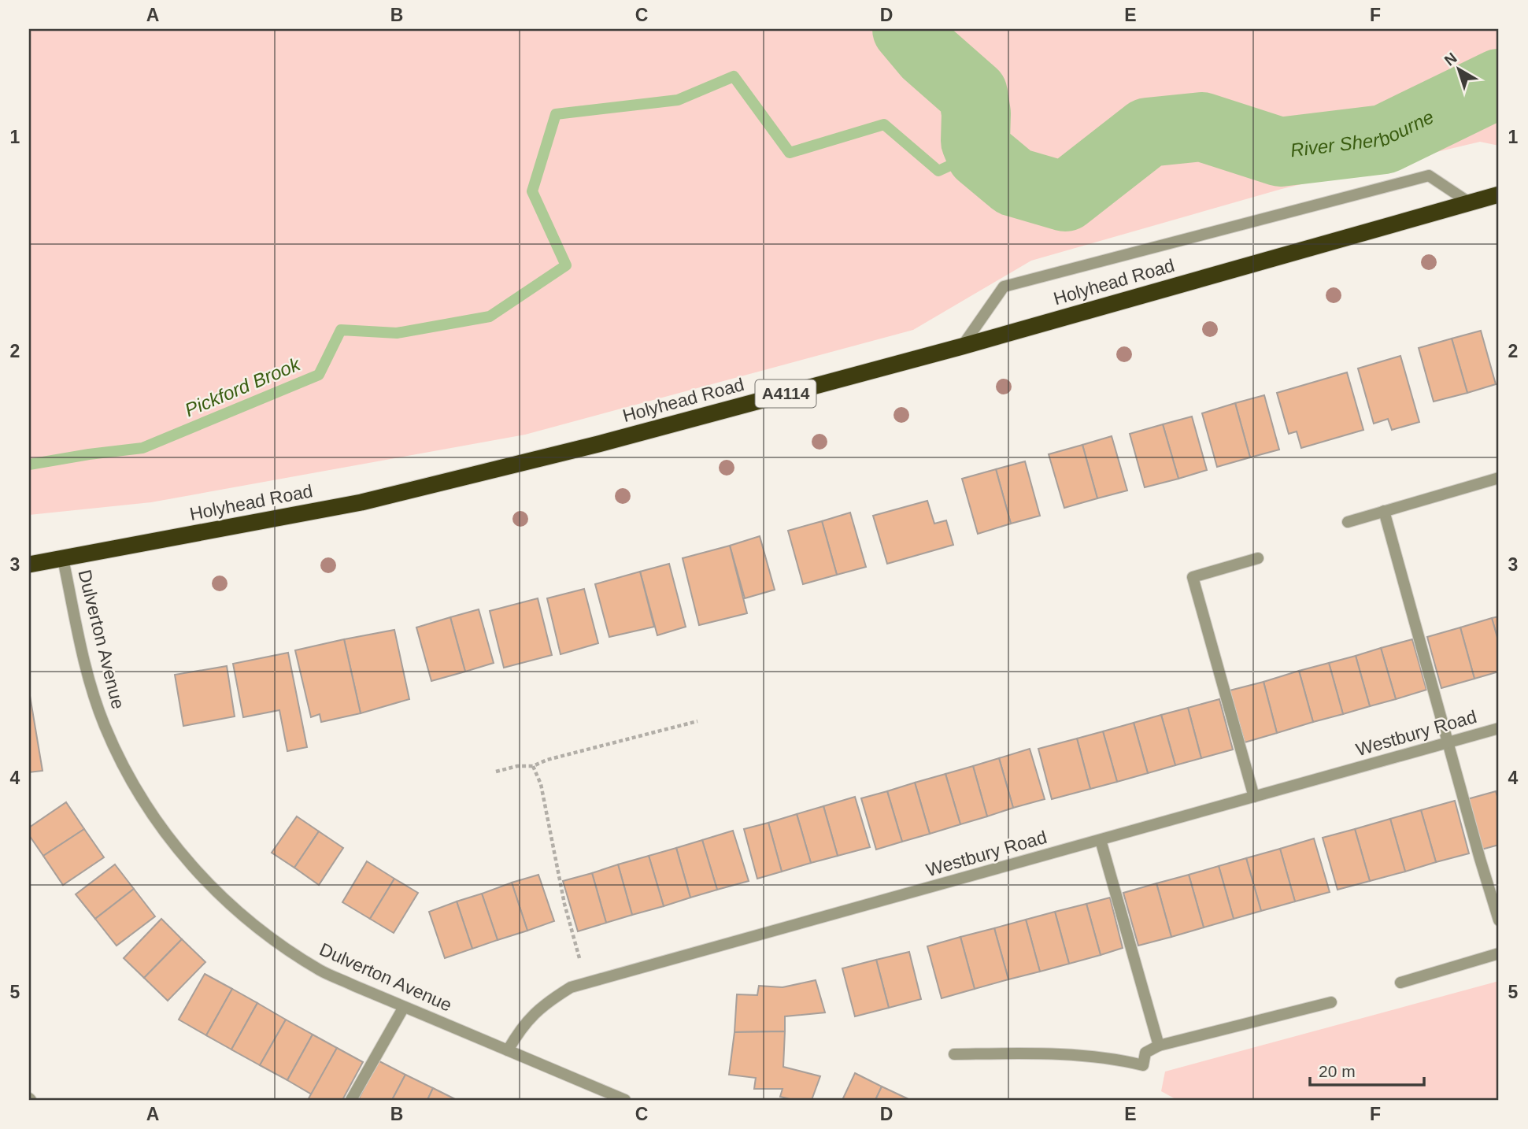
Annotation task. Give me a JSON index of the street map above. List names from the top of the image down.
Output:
{
  "streets": {
    "highway": ["Holyhead Road", "A4114"],
    "street": ["Dulverton Avenue", "Westbury Road"]
  },
  "crossings": [
    ["Holyhead Road", "Dulverton Avenue"],
    ["Dulverton Avenue", "Westbury Road"]
  ],
  "water": ["River Sherbourne", "Pickford Brook"],
  "scale_bar": "20 m",
  "north": "top left",
  "grid": {
    "columns": [
      "A",
      "B",
      "C",
      "D",
      "E",
      "F"
    ],
    "rows": [
      "1",
      "2",
      "3",
      "4",
      "5"
    ]
  }
}
